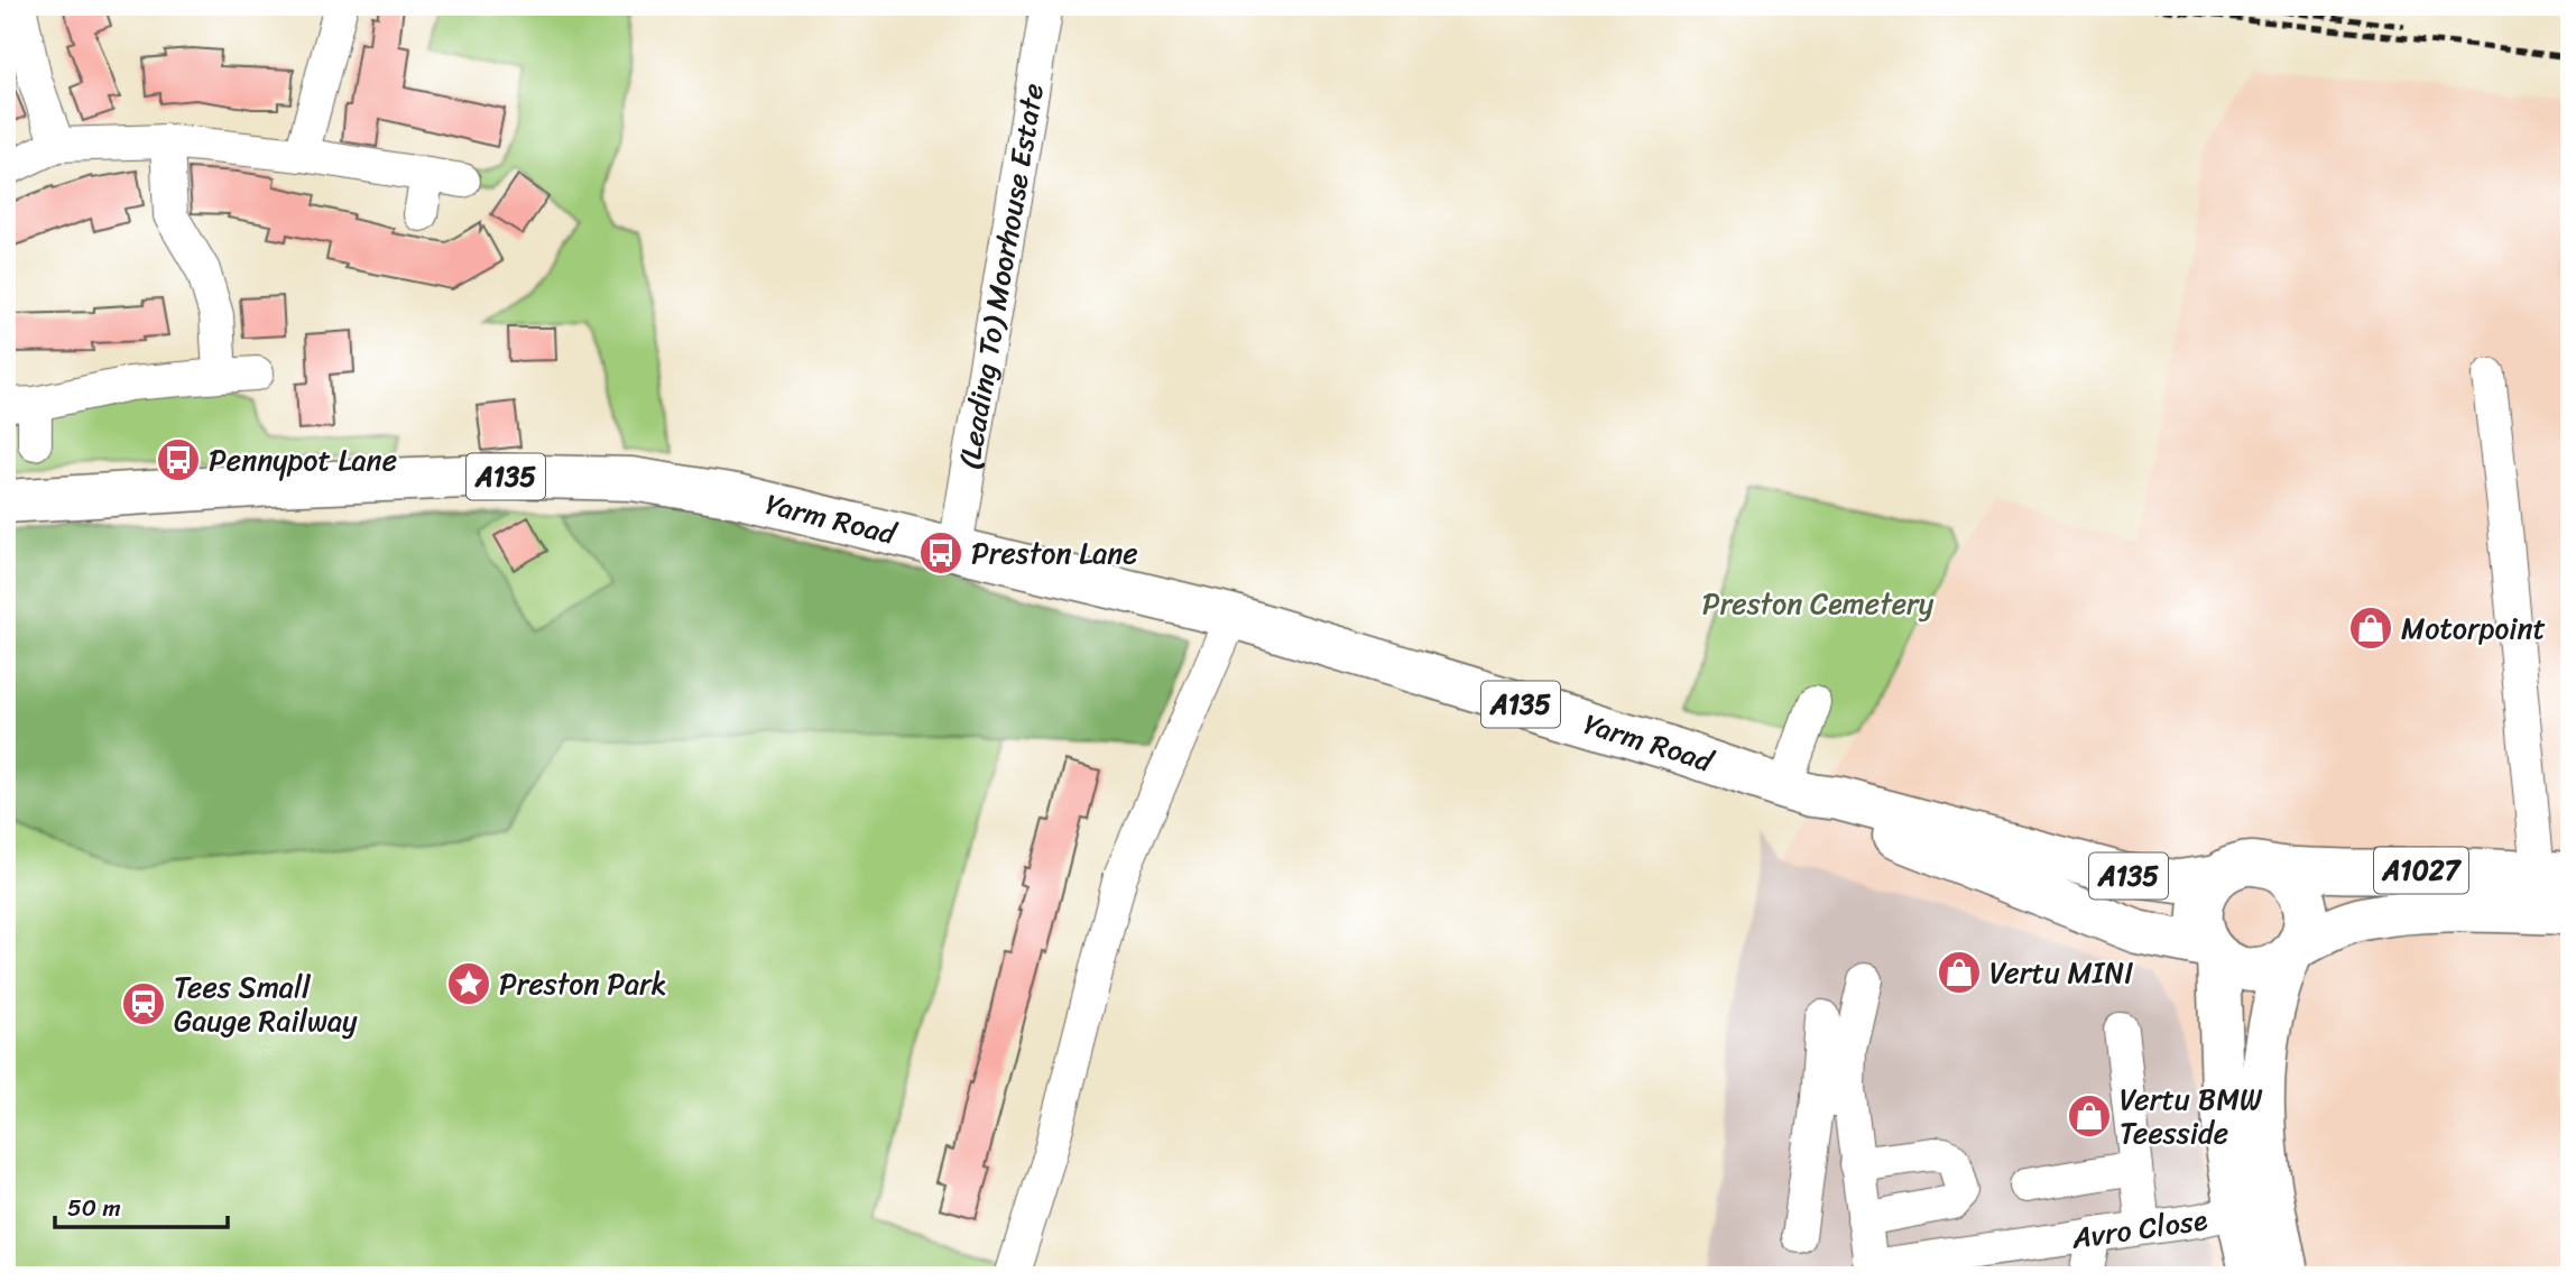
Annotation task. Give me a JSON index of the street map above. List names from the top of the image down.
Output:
{
  "streets": {
    "main road": ["A135", "Yarm Road", "A1027"],
    "street": ["(Leading To) Moorhouse Estate", "Avro Close"]
  },
  "crossings": [
    ["(Leading To) Moorhouse Estate", "Yarm Road"],
    ["A135", "Yarm Road"],
    ["A135", "A1027"]
  ],
  "parks": ["Preston Cemetery"],
  "places": {
    "bus stop": ["Pennypot Lane", "Preston Lane"],
    "shop": ["Motorpoint", "Vertu MINI", "Vertu BMW Teesside"],
    "place": ["Preston Park"],
    "station": ["Tees Small Gauge Railway"]
  },
  "scale_bar": "50 m"
}
